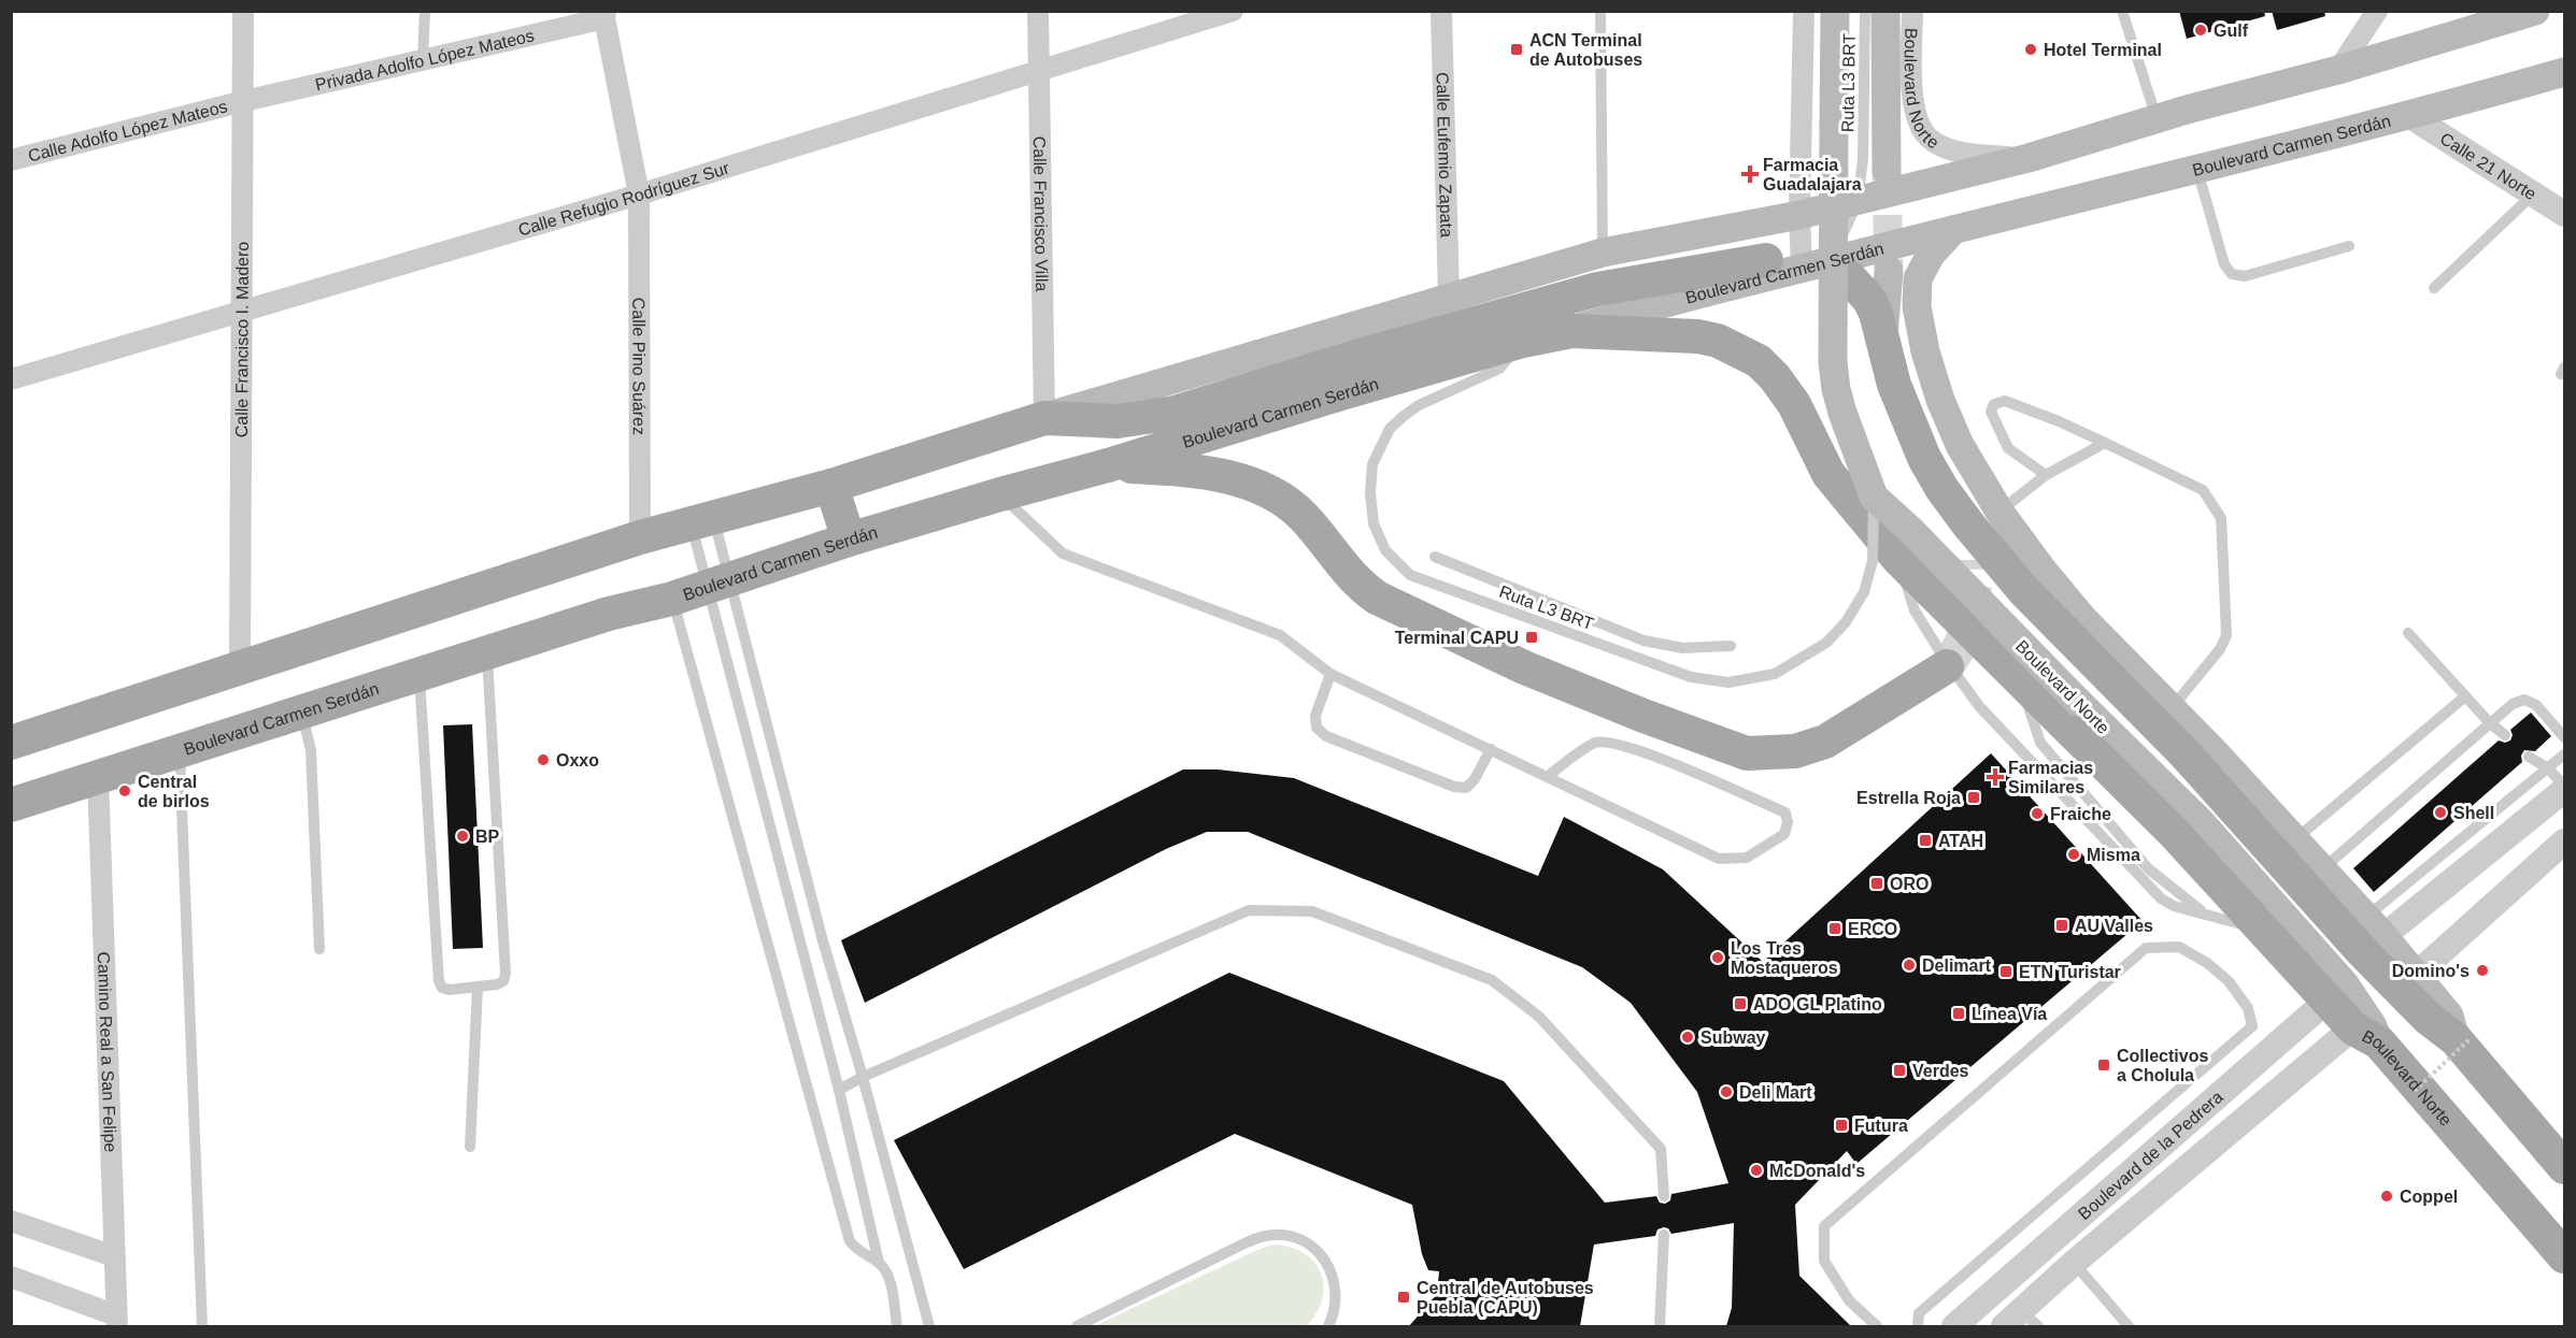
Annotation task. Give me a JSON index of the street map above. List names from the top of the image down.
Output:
{
  "streets": {
    "main road": ["Boulevard Norte", "Boulevard Carmen Serdán"],
    "street": [
      "Privada Adolfo López Mateos",
      "Calle Adolfo López Mateos",
      "Calle Eufemio Zapata",
      "Calle 21 Norte",
      "Calle Refugio Rodríguez Sur",
      "Calle Francisco Villa",
      "Calle Francisco I. Madero",
      "Calle Pino Suárez",
      "Camino Real a San Felipe",
      "Boulevard de la Pedrera"
    ],
    "lane": ["Ruta L3 BRT"]
  },
  "crossings": [
    ["Privada Adolfo López Mateos", "Calle Adolfo López Mateos"],
    ["Privada Adolfo López Mateos", "Calle Francisco I. Madero"],
    ["Privada Adolfo López Mateos", "Calle Pino Suárez"],
    ["Ruta L3 BRT", "Boulevard Norte"],
    ["Ruta L3 BRT", "Boulevard Carmen Serdán"],
    ["Boulevard Norte", "Boulevard Carmen Serdán"],
    ["Boulevard Norte", "Boulevard de la Pedrera"],
    ["Calle Adolfo López Mateos", "Calle Francisco I. Madero"],
    ["Boulevard Carmen Serdán", "Calle 21 Norte"],
    ["Boulevard Carmen Serdán", "Camino Real a San Felipe"],
    ["Calle Refugio Rodríguez Sur", "Calle Francisco Villa"],
    ["Calle Refugio Rodríguez Sur", "Calle Francisco I. Madero"],
    ["Calle Refugio Rodríguez Sur", "Calle Pino Suárez"]
  ],
  "places": {
    "other": [
      "Gulf",
      "Hotel Terminal",
      "Oxxo",
      "Central de birlos",
      "Shell",
      "Fraiche",
      "BP",
      "Misma",
      "Los Tres Mostaqueros",
      "Delimart",
      "Domino's",
      "Subway",
      "Deli Mart",
      "McDonald's",
      "Coppel"
    ],
    "transit": [
      "ACN Terminal de Autobuses",
      "Terminal CAPU",
      "Estrella Roja",
      "ATAH",
      "ORO",
      "AU Valles",
      "ERCO",
      "ETN Turistar",
      "ADO GL Platino",
      "Línea Vía",
      "Collectivos a Cholula",
      "Verdes",
      "Futura",
      "Central de Autobuses Puebla (CAPU)"
    ],
    "health": ["Farmacia Guadalajara", "Farmacias Similares"]
  }
}
